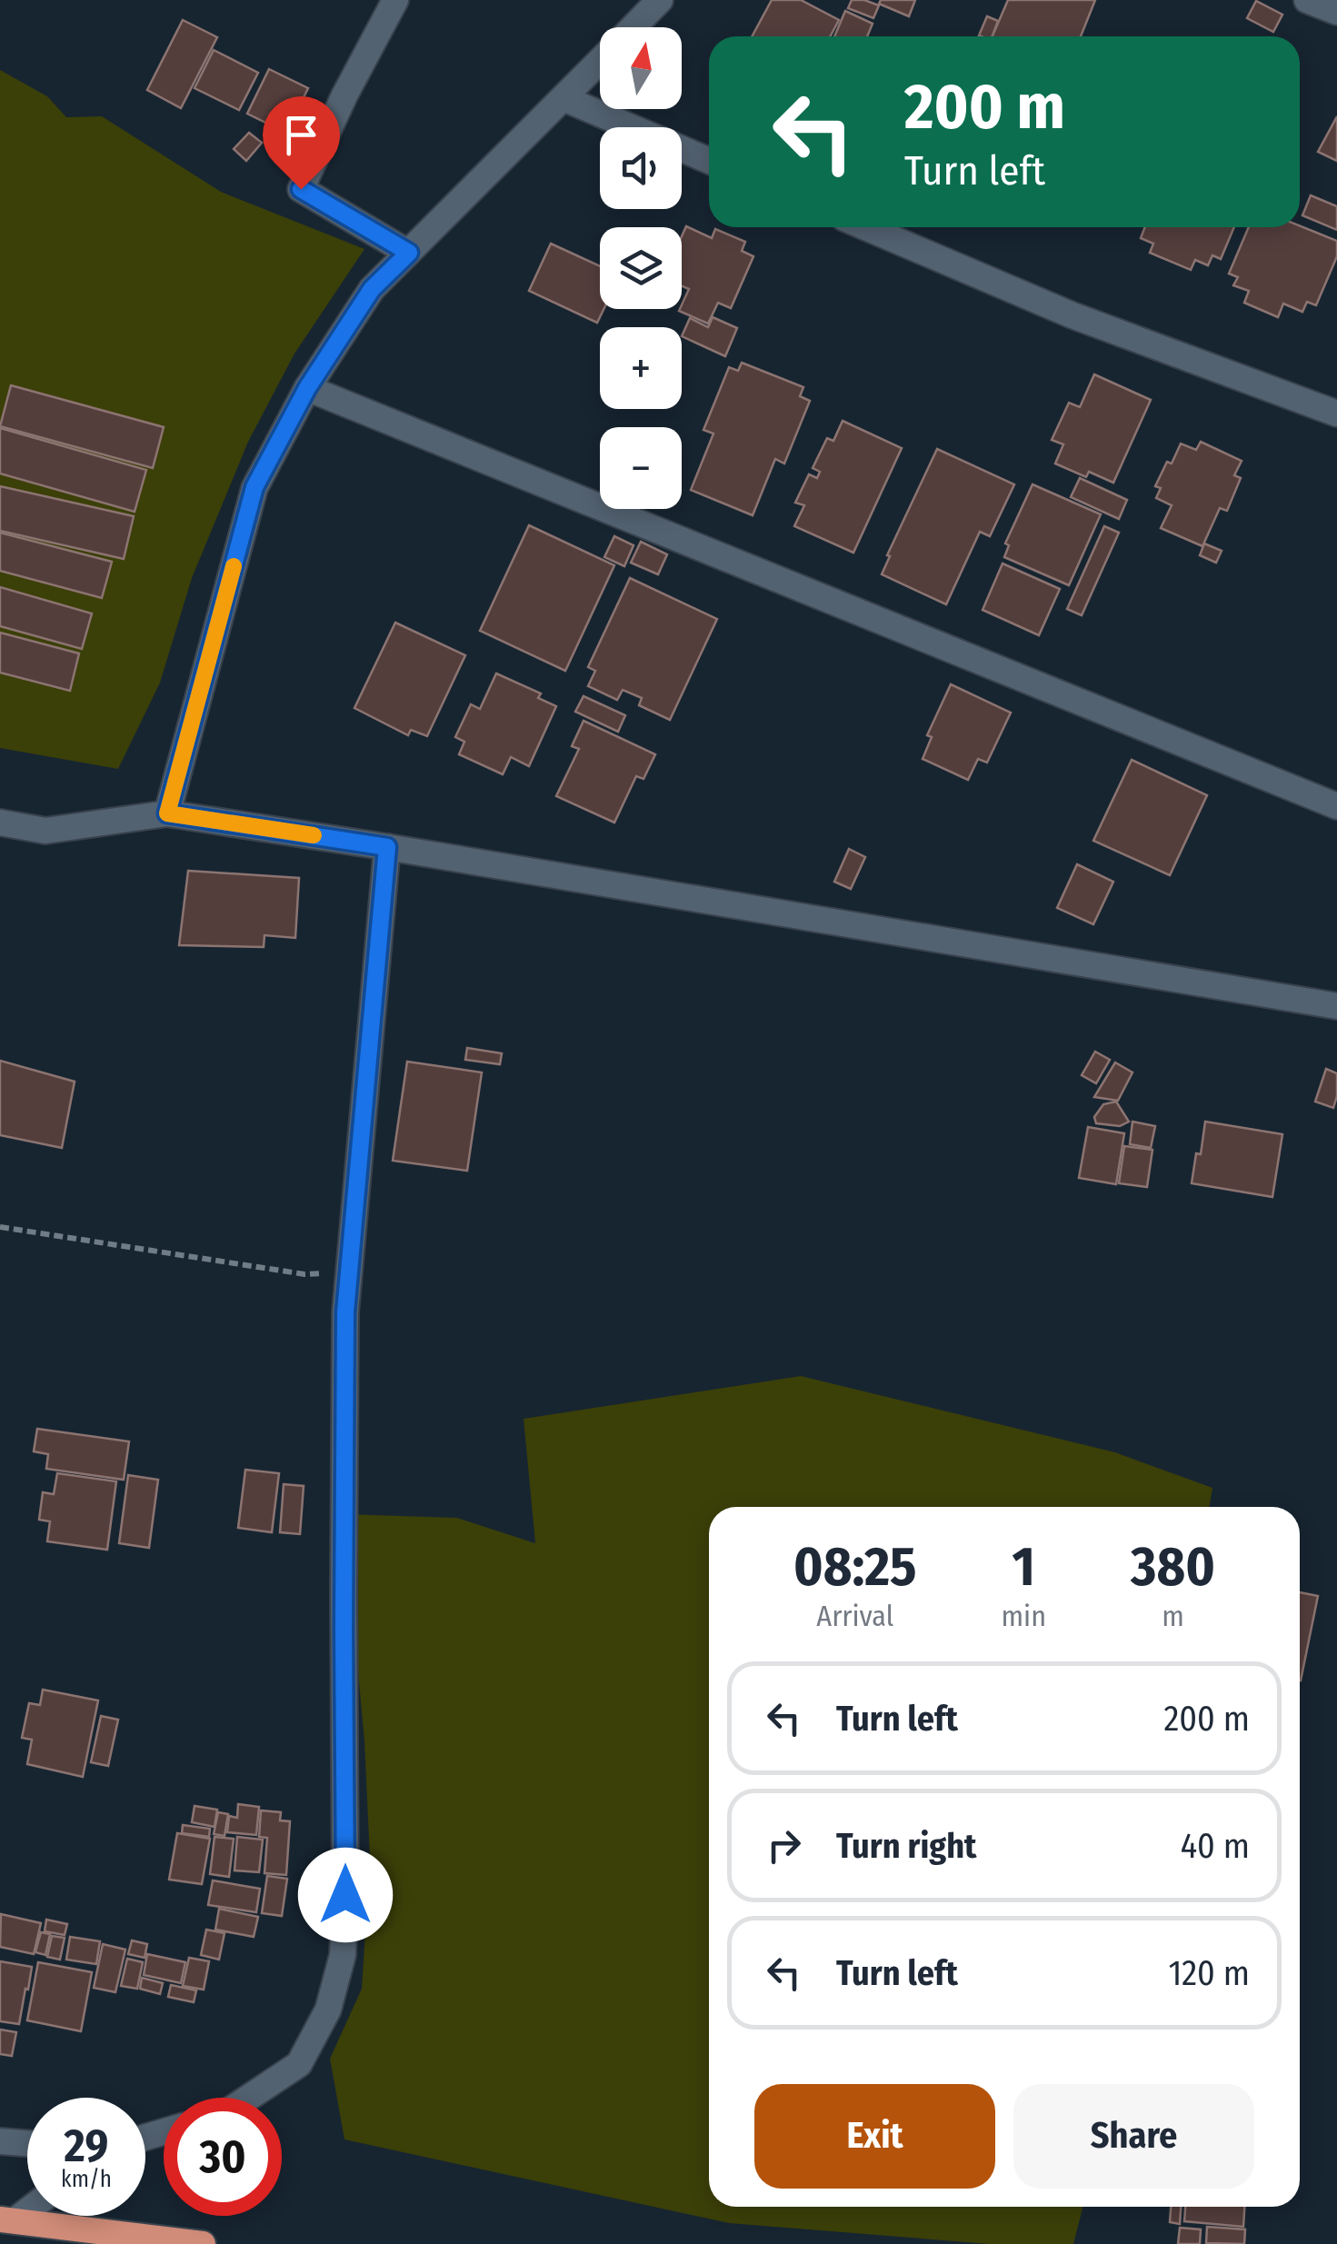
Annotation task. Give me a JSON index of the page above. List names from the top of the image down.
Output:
{
  "north": "top",
  "page": {
    "map_buttons": ["+", "−"],
    "turn": ["200 m", "Turn left"],
    "eta": [
      "08:25",
      "Arrival",
      "1",
      "min",
      "380",
      "m"
    ],
    "list": [
      {
        "name": "Turn left",
        "value": "200 m"
      },
      {
        "name": "Turn right",
        "value": "40 m"
      },
      {
        "name": "Turn left",
        "value": "120 m"
      }
    ],
    "buttons": ["Exit", "Share"],
    "speed": "29 km/h",
    "limit": "30"
  }
}
